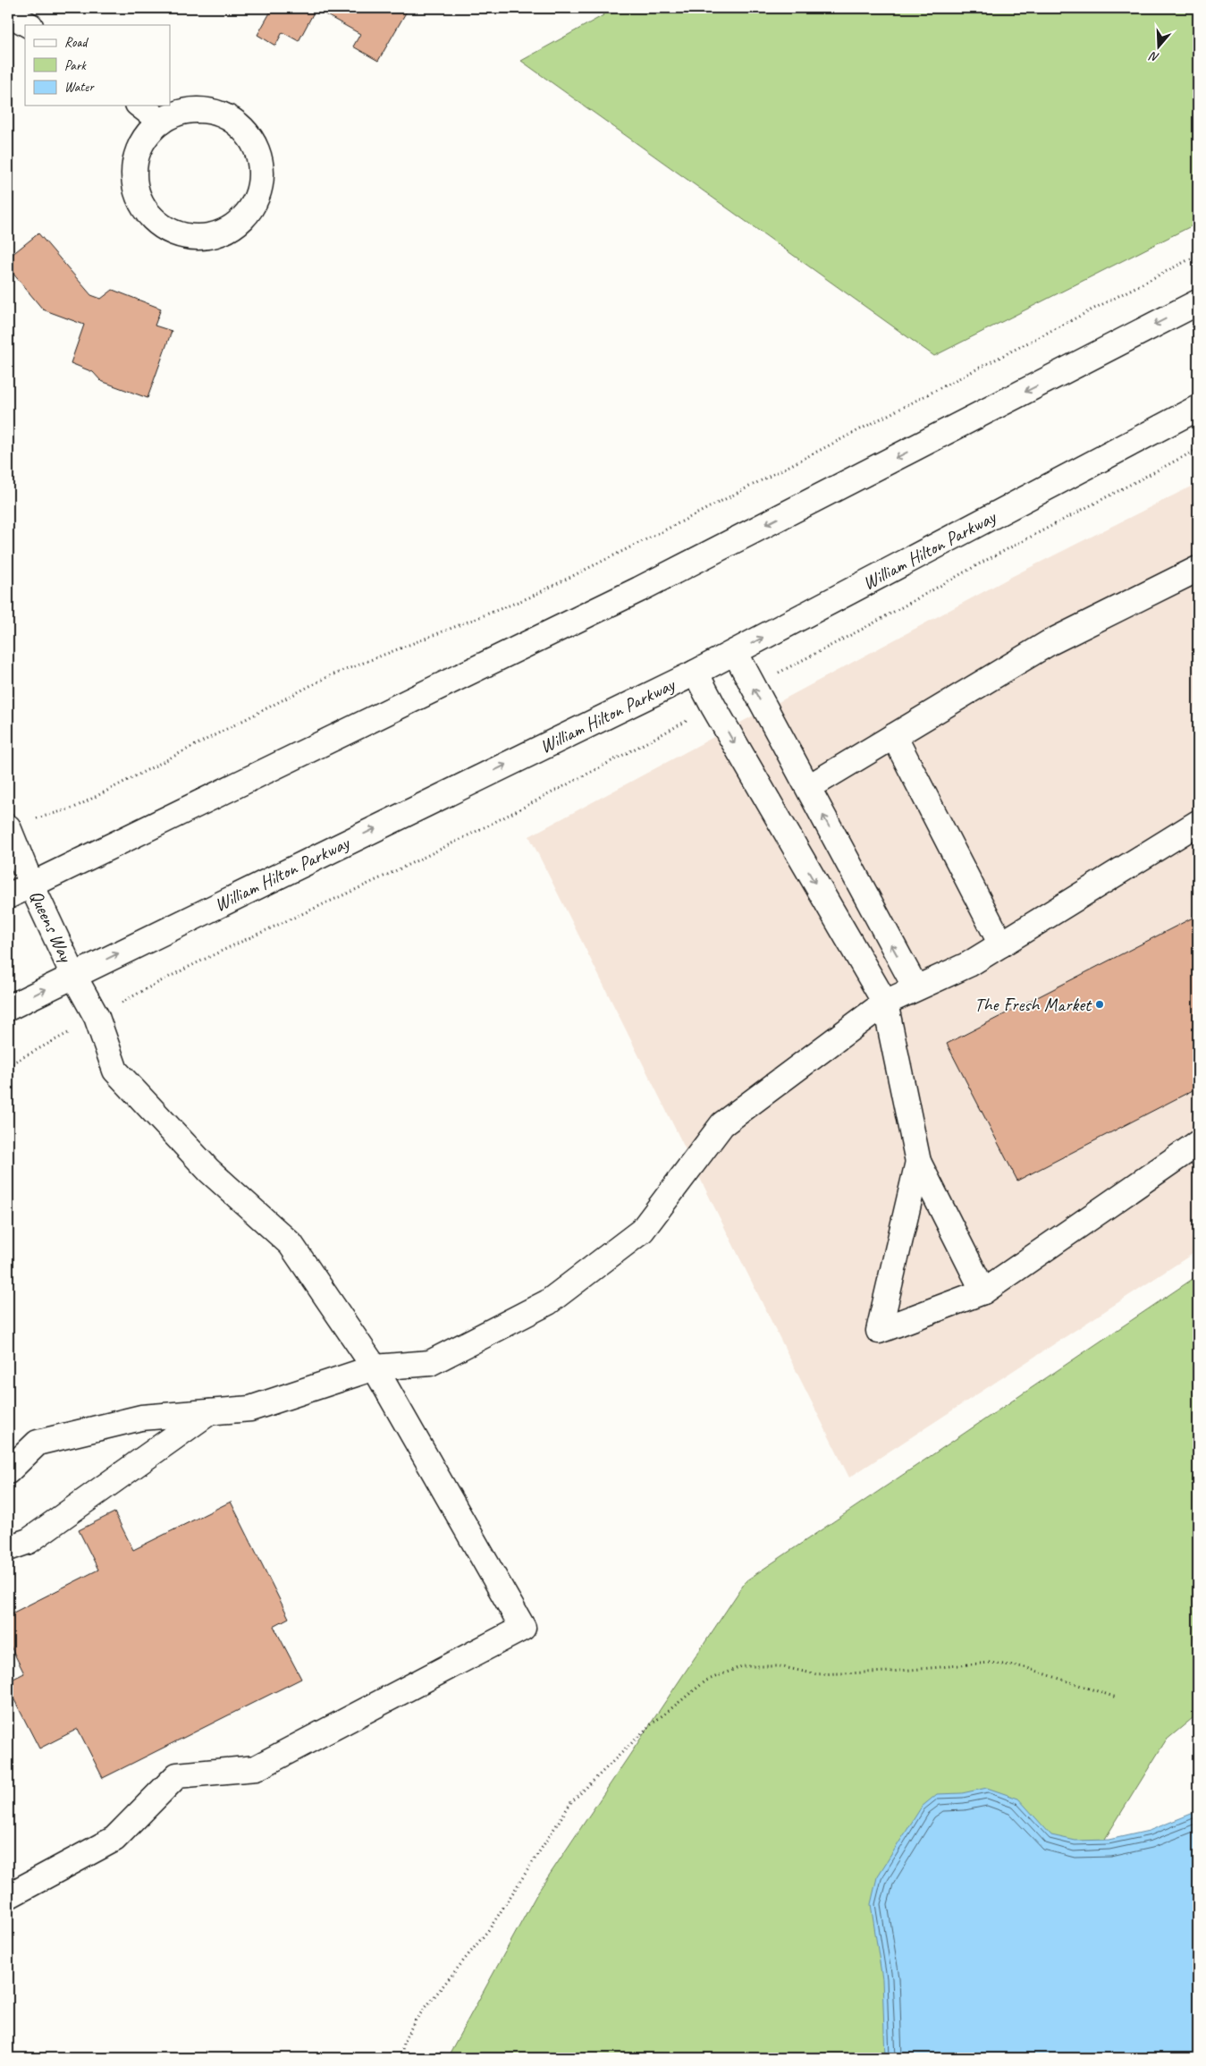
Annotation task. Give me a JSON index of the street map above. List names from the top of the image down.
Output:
{
  "streets": {
    "main road": ["William Hilton Parkway", "Queens Way"]
  },
  "crossings": [
    ["William Hilton Parkway", "Queens Way"]
  ],
  "places": ["The Fresh Market"],
  "legend": ["Road", "Park", "Water"],
  "north": "bottom"
}
